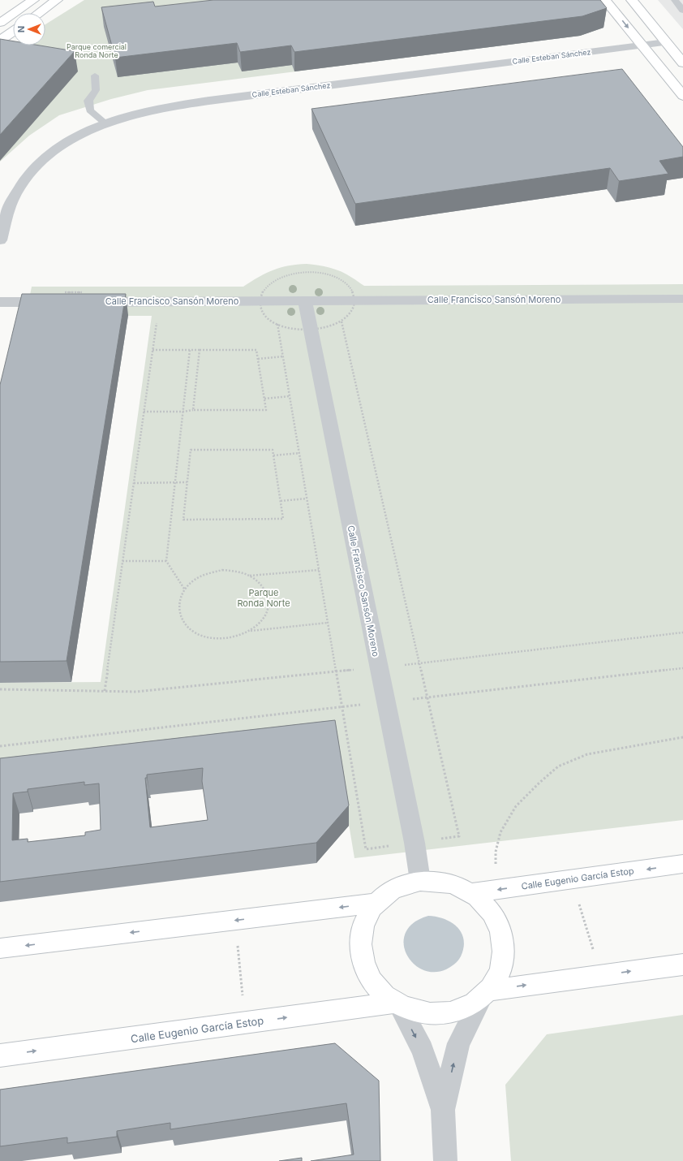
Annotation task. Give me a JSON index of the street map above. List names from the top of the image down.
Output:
{
  "streets": {
    "main road": ["Calle Eugenio García Estop"],
    "street": ["Calle Esteban Sánchez", "Calle Francisco Sansón Moreno"]
  },
  "parks": ["Parque comercial Ronda Norte", "Parque Ronda Norte"],
  "north": "left"
}
